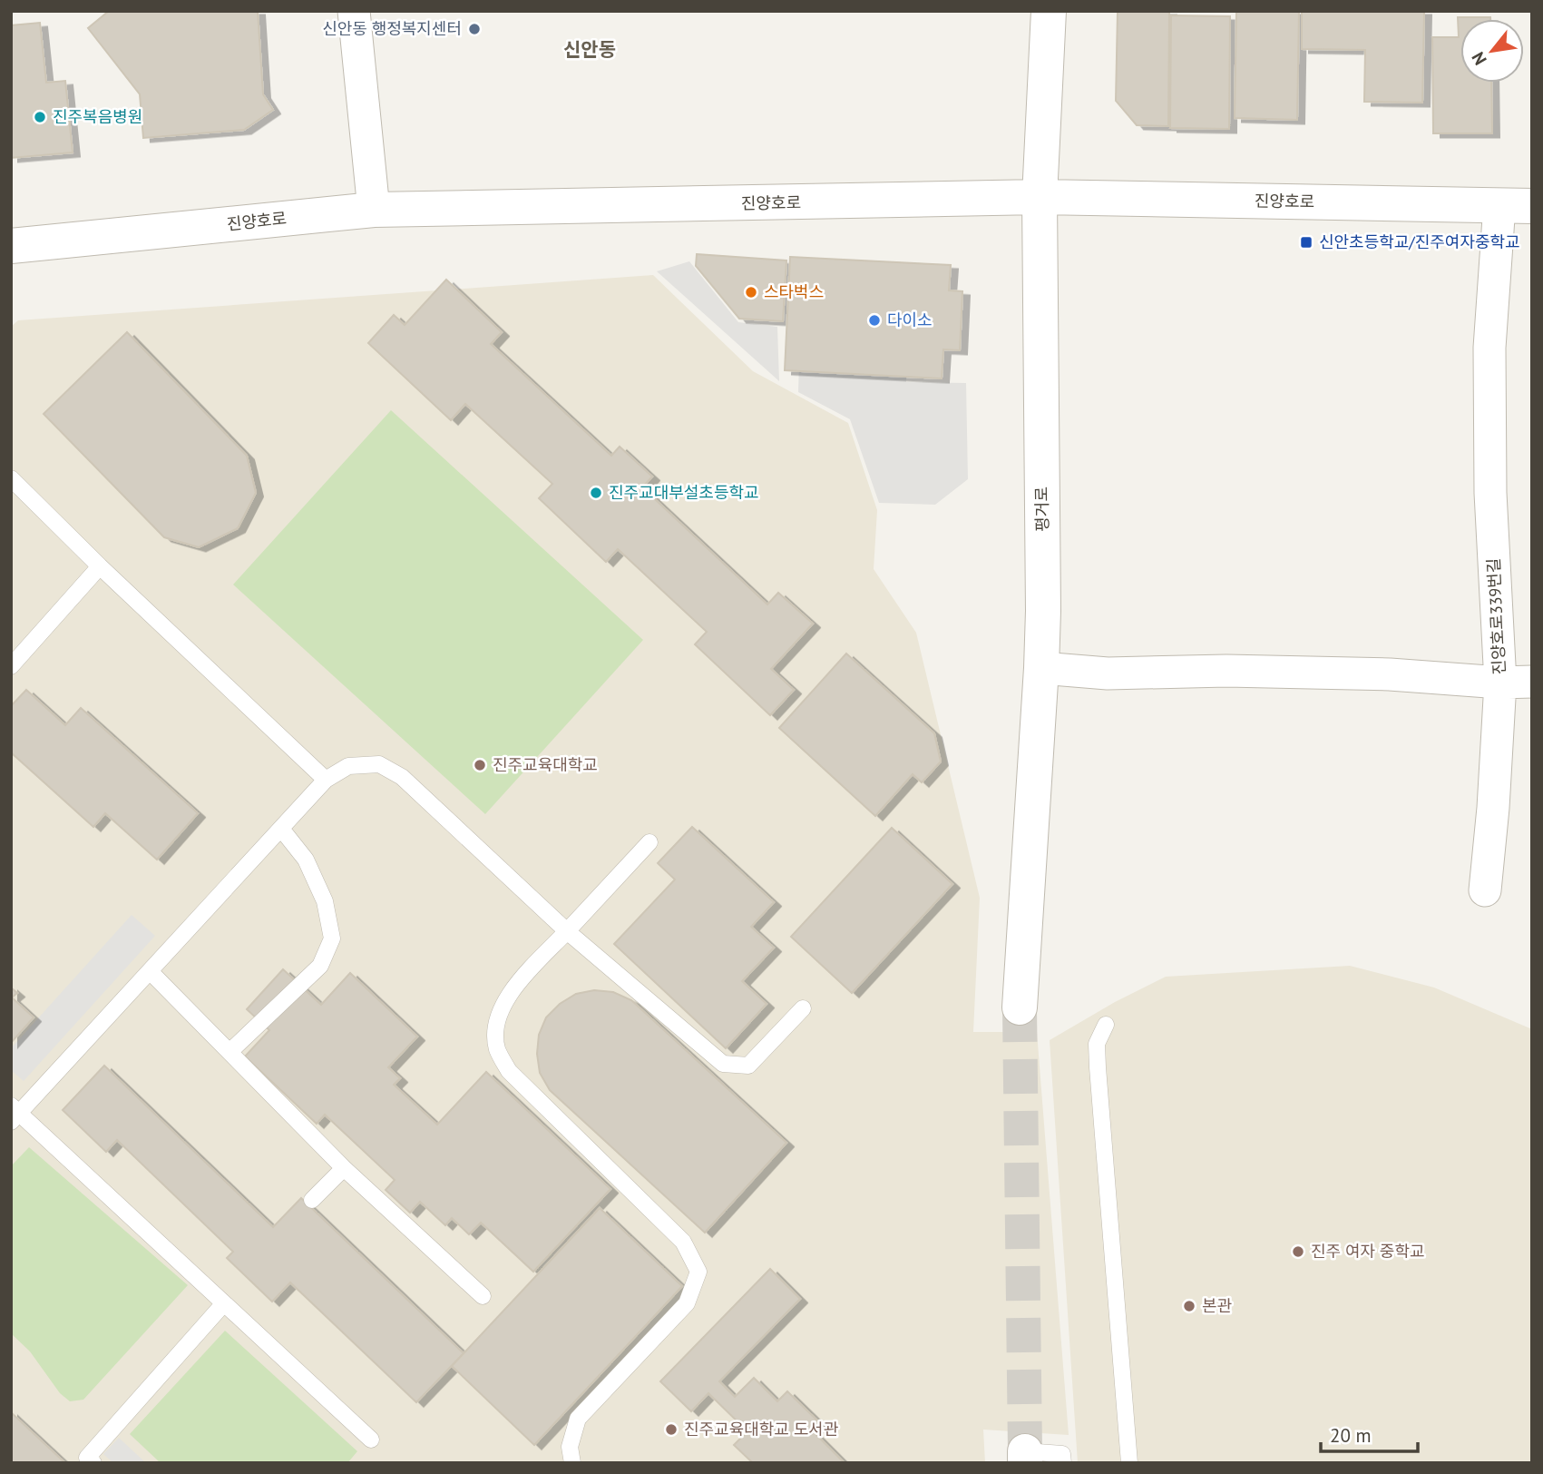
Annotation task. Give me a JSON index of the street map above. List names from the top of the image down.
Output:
{
  "streets": {
    "street": ["진양호로", "평거로", "진양호로339번길"]
  },
  "crossings": [
    ["진양호로", "평거로"],
    ["진양호로", "진양호로339번길"],
    ["평거로", "진양호로339번길"]
  ],
  "districts": ["신안동"],
  "places": {
    "other": [
      "신안동 행정복지센터",
      "진주복음병원",
      "스타벅스",
      "다이소",
      "진주교대부설초등학교",
      "진주교육대학교",
      "진주 여자 중학교",
      "본관",
      "진주교육대학교 도서관"
    ],
    "transit": ["신안초등학교/진주여자중학교"]
  },
  "scale_bar": "20 m",
  "north": "bottom left"
}
